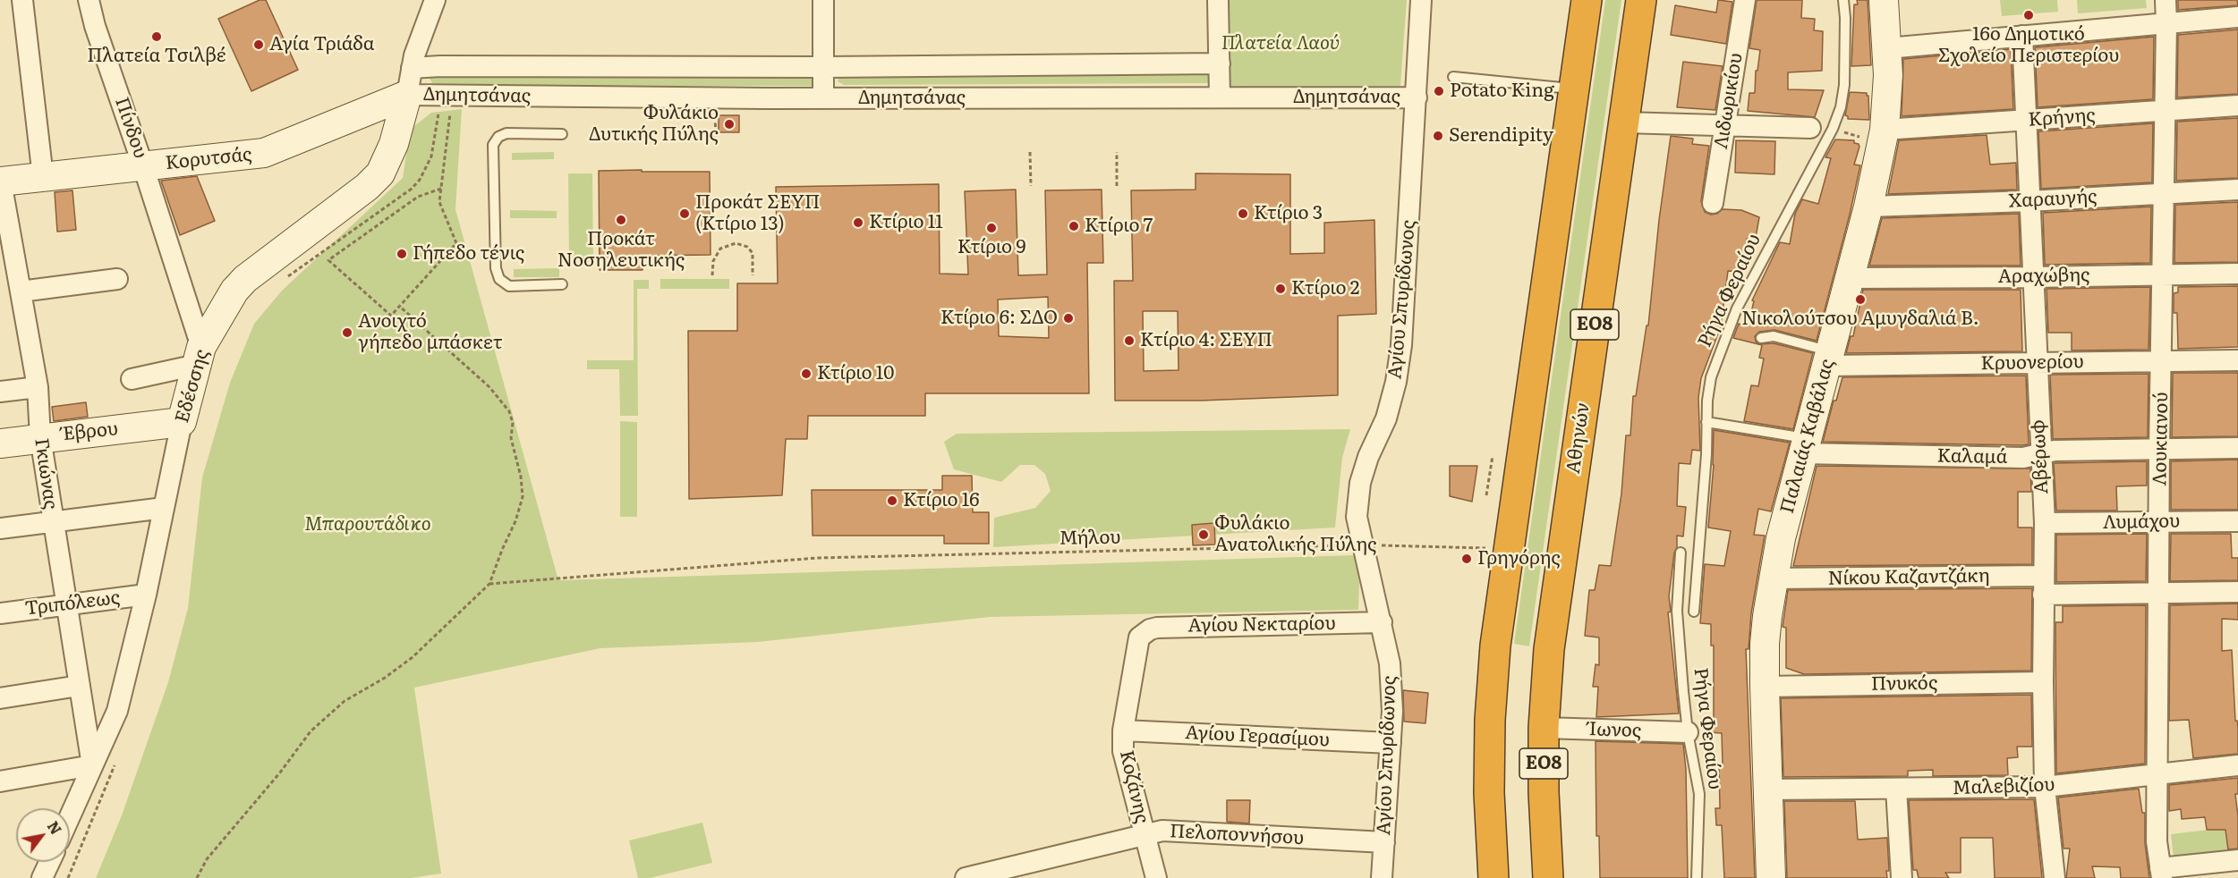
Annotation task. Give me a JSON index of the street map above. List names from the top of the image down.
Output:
{
  "streets": {
    "highway": ["ΕΟ8", "Αθηνών"],
    "street": [
      "Δημητσάνας",
      "Λιδωρικίου",
      "Κρήνης",
      "Πίνδου",
      "Κορυτσάς",
      "Χαραυγής",
      "Αραχώβης",
      "Αγίου Σπυρίδωνος",
      "Κρυονερίου",
      "Εδέσσης",
      "Έβρου",
      "Παλαιάς Καβάλας",
      "Λουκιανού",
      "Καλαμά",
      "Αβέρωφ",
      "Γκιώνας",
      "Λυμάχου",
      "Νίκου Καζαντζάκη",
      "Τριπόλεως",
      "Αγίου Νεκταρίου",
      "Πνυκός",
      "Ίωνος",
      "Αγίου Γερασίμου",
      "Κοζάνης",
      "Μαλεβιζίου",
      "Πελοποννήσου"
    ],
    "lane": ["Ρήγα Φεραίου"],
    "path": ["Μήλου"]
  },
  "crossings": [
    ["Δημητσάνας", "Κορυτσάς"],
    ["Δημητσάνας", "Αγίου Σπυρίδωνος"],
    ["Δημητσάνας", "Εδέσσης"],
    ["Κρήνης", "Παλαιάς Καβάλας"],
    ["Κρήνης", "Λουκιανού"],
    ["Κρήνης", "Αβέρωφ"],
    ["Πίνδου", "Κορυτσάς"],
    ["Πίνδου", "Εδέσσης"],
    ["Κορυτσάς", "Εδέσσης"],
    ["Κορυτσάς", "Γκιώνας"],
    ["Χαραυγής", "Παλαιάς Καβάλας"],
    ["Χαραυγής", "Λουκιανού"],
    ["Χαραυγής", "Αβέρωφ"],
    ["Αραχώβης", "Παλαιάς Καβάλας"],
    ["Αραχώβης", "Λουκιανού"],
    ["Αραχώβης", "Αβέρωφ"],
    ["Ρήγα Φεραίου", "Ίωνος"],
    ["Αγίου Σπυρίδωνος", "Μήλου"],
    ["Αγίου Σπυρίδωνος", "Αγίου Νεκταρίου"],
    ["Αγίου Σπυρίδωνος", "Αγίου Γερασίμου"],
    ["Αγίου Σπυρίδωνος", "Πελοποννήσου"],
    ["ΕΟ8", "Μήλου"],
    ["Κρυονερίου", "Παλαιάς Καβάλας"],
    ["Κρυονερίου", "Λουκιανού"],
    ["Κρυονερίου", "Αβέρωφ"],
    ["Εδέσσης", "Έβρου"],
    ["Εδέσσης", "Γκιώνας"],
    ["Εδέσσης", "Τριπόλεως"],
    ["Έβρου", "Γκιώνας"],
    ["Παλαιάς Καβάλας", "Καλαμά"],
    ["Παλαιάς Καβάλας", "Νίκου Καζαντζάκη"],
    ["Παλαιάς Καβάλας", "Πνυκός"],
    ["Παλαιάς Καβάλας", "Μαλεβιζίου"],
    ["Αθηνών", "Ίωνος"],
    ["Λουκιανού", "Καλαμά"],
    ["Λουκιανού", "Λυμάχου"],
    ["Λουκιανού", "Νίκου Καζαντζάκη"],
    ["Λουκιανού", "Μαλεβιζίου"],
    ["Καλαμά", "Αβέρωφ"],
    ["Αβέρωφ", "Λυμάχου"],
    ["Αβέρωφ", "Νίκου Καζαντζάκη"],
    ["Αβέρωφ", "Πνυκός"],
    ["Αβέρωφ", "Μαλεβιζίου"],
    ["Γκιώνας", "Τριπόλεως"],
    ["Αγίου Νεκταρίου", "Κοζάνης"],
    ["Αγίου Γερασίμου", "Κοζάνης"],
    ["Κοζάνης", "Πελοποννήσου"]
  ],
  "parks": ["Πλατεία Λαού", "Μπαρουτάδικο"],
  "places": [
    "16ο Δημοτικό Σχολείο Περιστερίου",
    "Πλατεία Τσιλβέ",
    "Αγία Τριάδα",
    "Potato King",
    "Φυλάκιο Δυτικής Πύλης",
    "Serendipity",
    "Προκάτ ΣΕΥΠ (Κτίριο 13)",
    "Κτίριο 3",
    "Προκάτ Νοσηλευτικής",
    "Κτίριο 11",
    "Κτίριο 7",
    "Κτίριο 9",
    "Γήπεδο τένις",
    "Κτίριο 2",
    "Νικολούτσου Αμυγδαλιά Β.",
    "Κτίριο 6: ΣΔΟ",
    "Ανοιχτό γήπεδο μπάσκετ",
    "Κτίριο 4: ΣΕΥΠ",
    "Κτίριο 10",
    "Κτίριο 16",
    "Φυλάκιο Ανατολικής Πύλης",
    "Γρηγόρης"
  ],
  "north": "top right"
}
